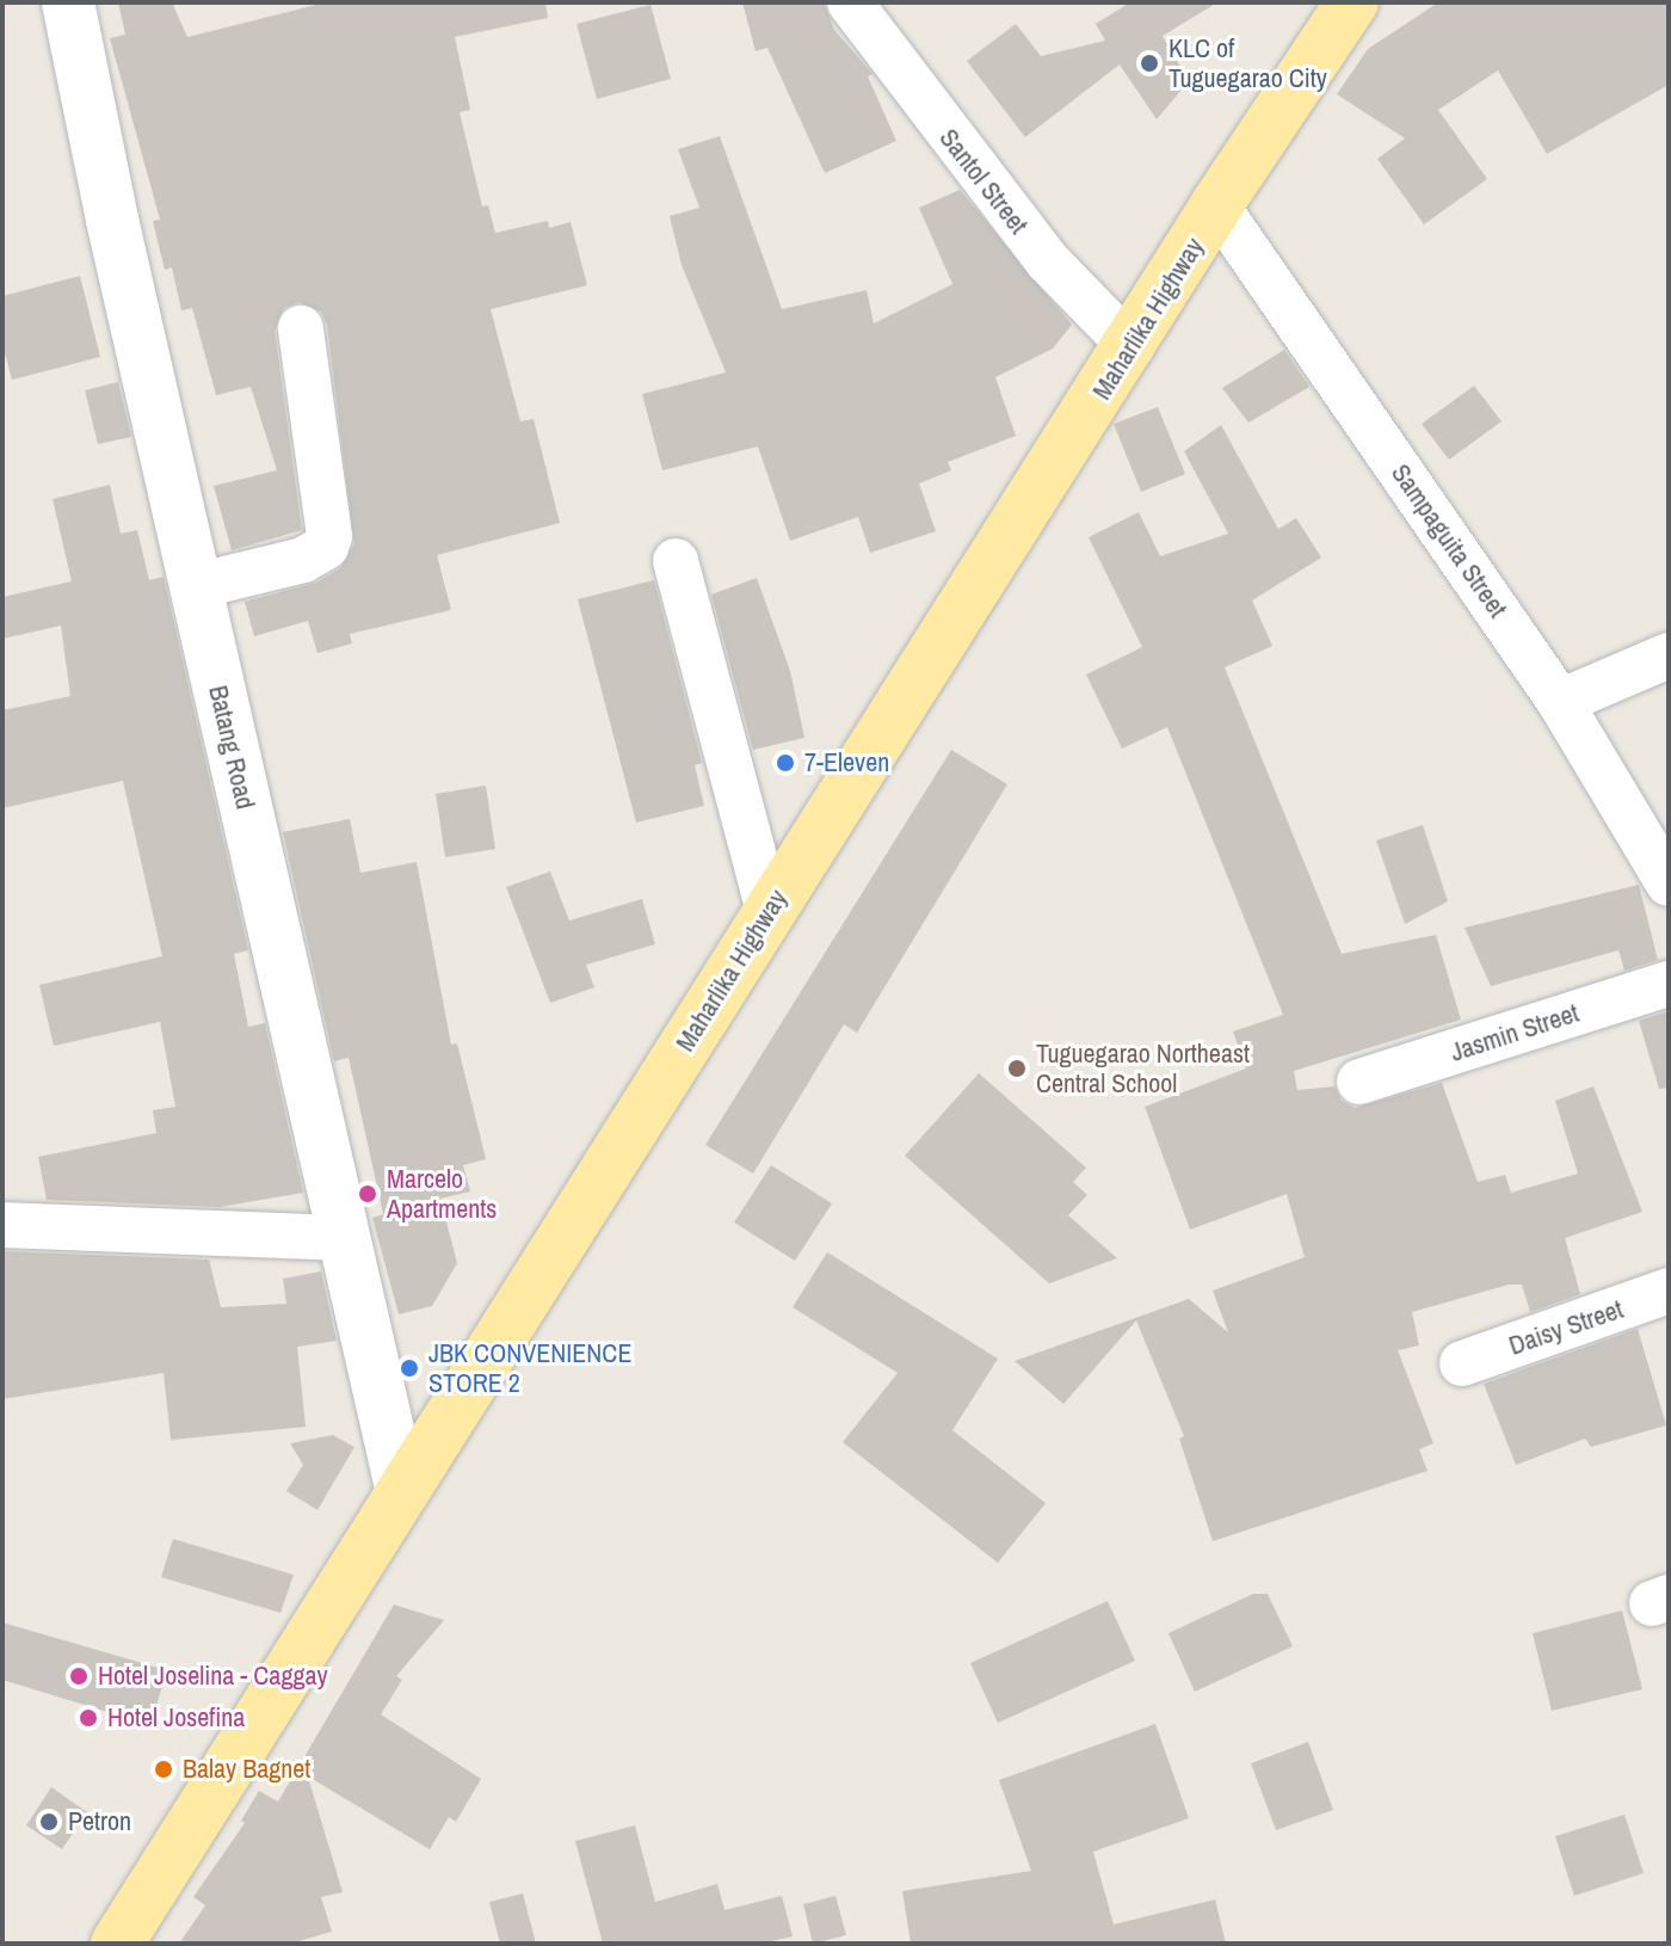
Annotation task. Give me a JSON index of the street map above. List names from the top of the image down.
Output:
{
  "streets": {
    "main road": ["Maharlika Highway"],
    "street": [
      "Santol Street",
      "Sampaguita Street",
      "Batang Road",
      "Jasmin Street",
      "Daisy Street"
    ]
  },
  "crossings": [
    ["Santol Street", "Maharlika Highway"],
    ["Maharlika Highway", "Sampaguita Street"],
    ["Maharlika Highway", "Batang Road"]
  ],
  "places": [
    "KLC of Tuguegarao City",
    "7-Eleven",
    "Tuguegarao Northeast Central School",
    "Marcelo Apartments",
    "JBK CONVENIENCE STORE 2",
    "Hotel Joselina - Caggay",
    "Hotel Josefina",
    "Balay Bagnet",
    "Petron"
  ]
}
